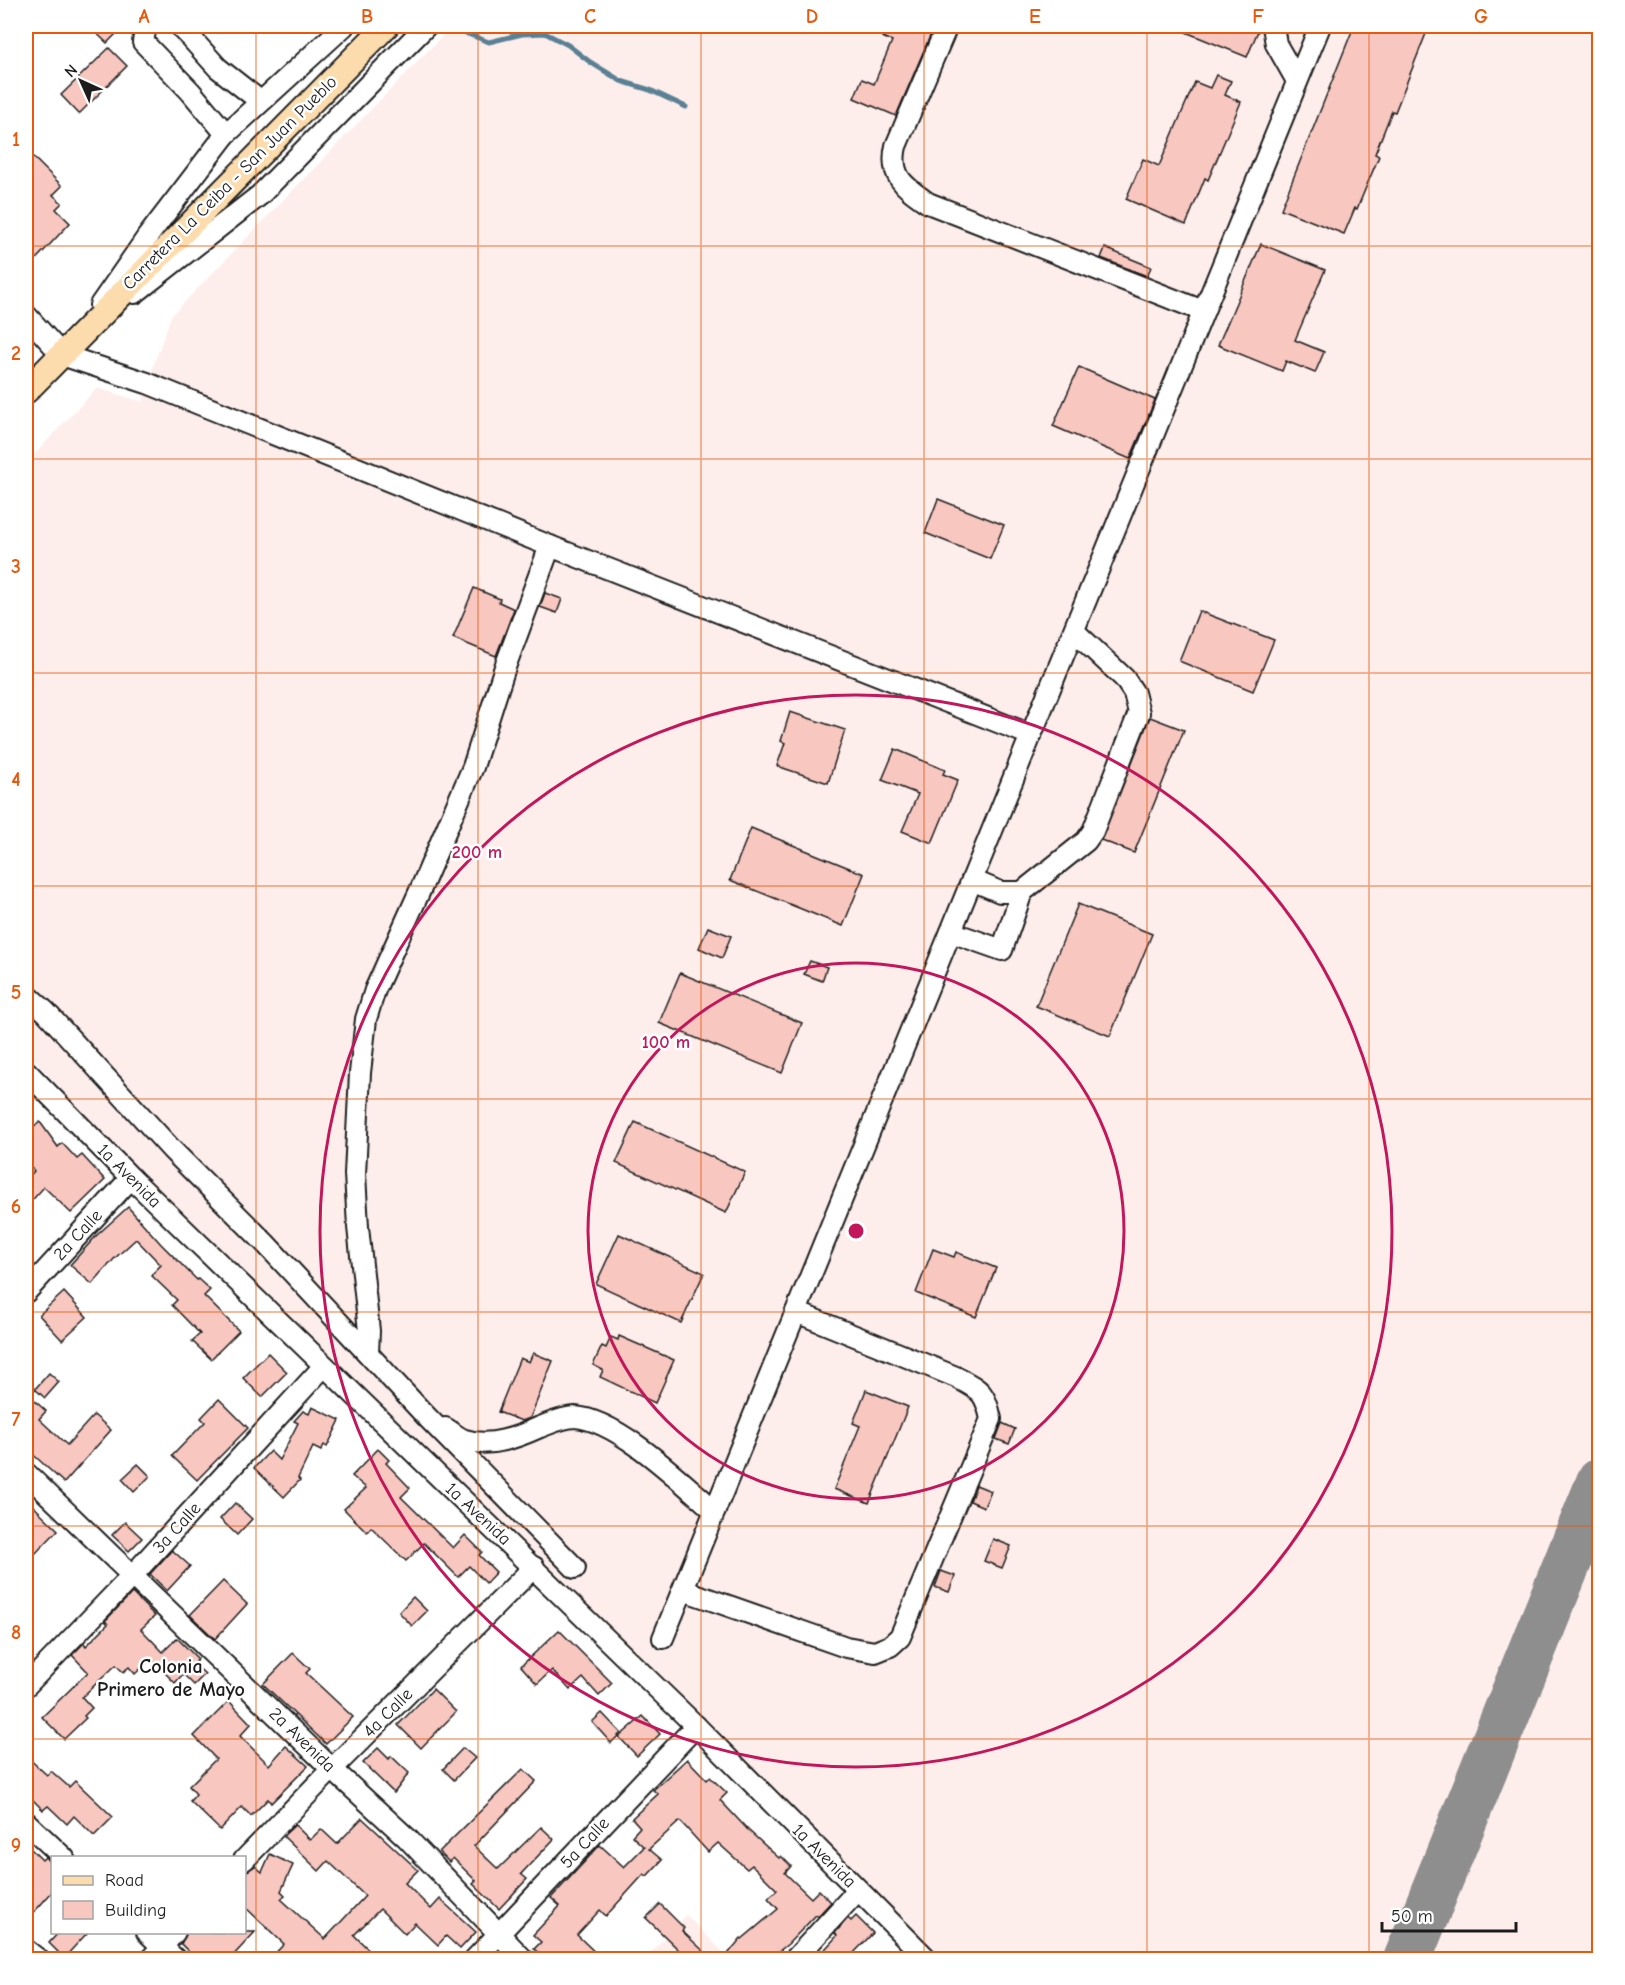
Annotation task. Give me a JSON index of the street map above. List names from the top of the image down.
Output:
{
  "streets": {
    "main road": ["Carretera La Ceiba - San Juan Pueblo"],
    "street": [
      "1a Avenida",
      "2a Calle",
      "3a Calle",
      "4a Calle",
      "2a Avenida",
      "5a Calle"
    ]
  },
  "crossings": [
    ["1a Avenida", "2a Calle"],
    ["1a Avenida", "3a Calle"],
    ["1a Avenida", "4a Calle"],
    ["1a Avenida", "5a Calle"],
    ["3a Calle", "2a Avenida"],
    ["4a Calle", "2a Avenida"],
    ["2a Avenida", "5a Calle"]
  ],
  "districts": ["Colonia Primero de Mayo"],
  "legend": ["Road", "Building"],
  "scale_bar": "50 m",
  "north": "top left",
  "grid": {
    "columns": [
      "A",
      "B",
      "C",
      "D",
      "E",
      "F",
      "G"
    ],
    "rows": [
      "1",
      "2",
      "3",
      "4",
      "5",
      "6",
      "7",
      "8",
      "9"
    ]
  },
  "rings": ["200 m", "100 m"]
}
